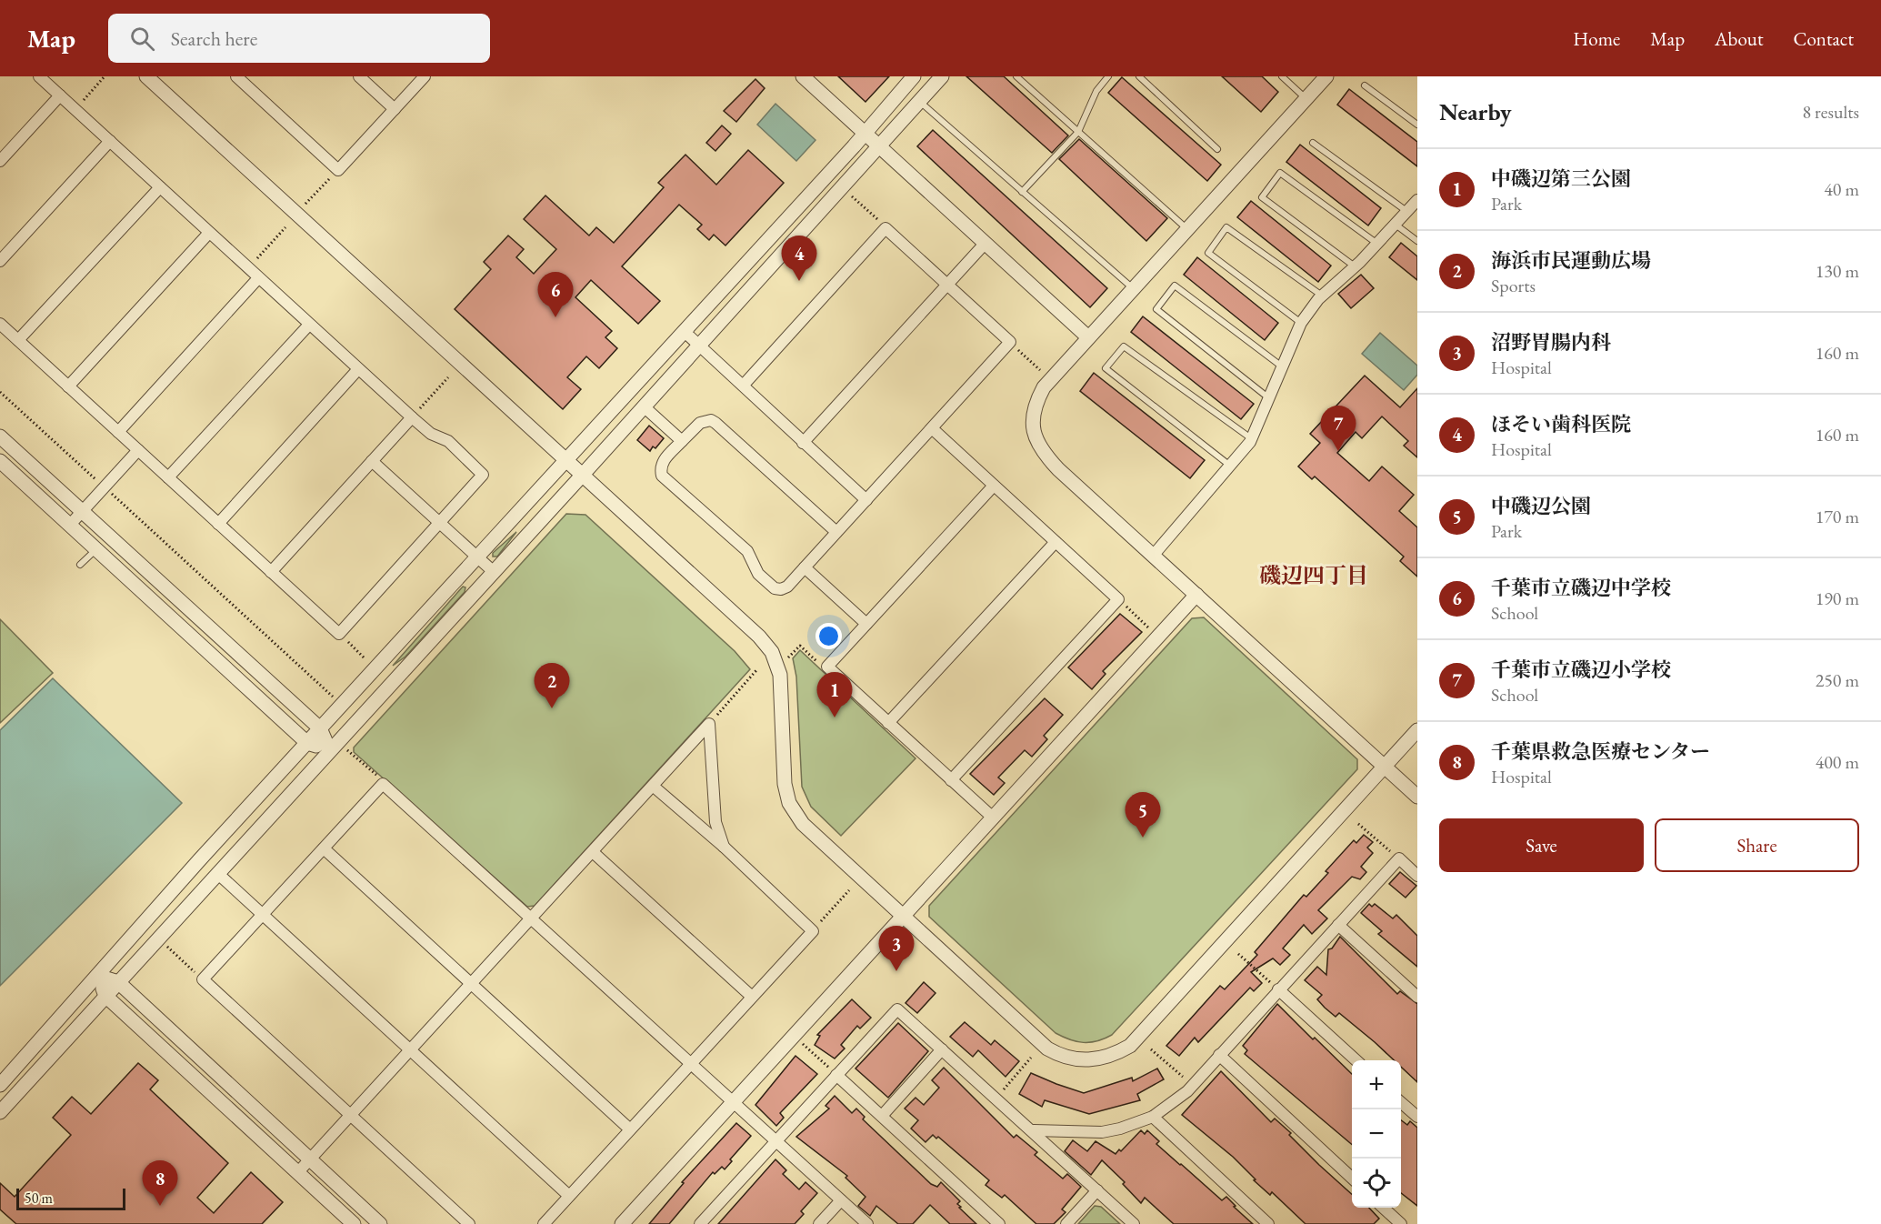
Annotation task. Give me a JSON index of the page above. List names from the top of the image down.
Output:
{
  "districts": ["磯辺四丁目"],
  "scale_bar": "50 m",
  "page": {
    "header": "Map",
    "search": "Search here",
    "nav": [
      "Home",
      "Map",
      "About",
      "Contact"
    ],
    "heading": ["Nearby", "8 results"],
    "list": [
      {
        "mark": "1",
        "name": "中磯辺第三公園",
        "note": "Park",
        "value": "40 m"
      },
      {
        "mark": "2",
        "name": "海浜市民運動広場",
        "note": "Sports",
        "value": "130 m"
      },
      {
        "mark": "3",
        "name": "沼野胃腸内科",
        "note": "Hospital",
        "value": "160 m"
      },
      {
        "mark": "4",
        "name": "ほそい歯科医院",
        "note": "Hospital",
        "value": "160 m"
      },
      {
        "mark": "5",
        "name": "中磯辺公園",
        "note": "Park",
        "value": "170 m"
      },
      {
        "mark": "6",
        "name": "千葉市立磯辺中学校",
        "note": "School",
        "value": "190 m"
      },
      {
        "mark": "7",
        "name": "千葉市立磯辺小学校",
        "note": "School",
        "value": "250 m"
      },
      {
        "mark": "8",
        "name": "千葉県救急医療センター",
        "note": "Hospital",
        "value": "400 m"
      }
    ],
    "pins": [
      "4",
      "6",
      "7",
      "2",
      "1",
      "5",
      "3",
      "8"
    ],
    "buttons": ["Save", "Share"],
    "map_buttons": ["+", "−"],
    "scale": "50 m"
  }
}
